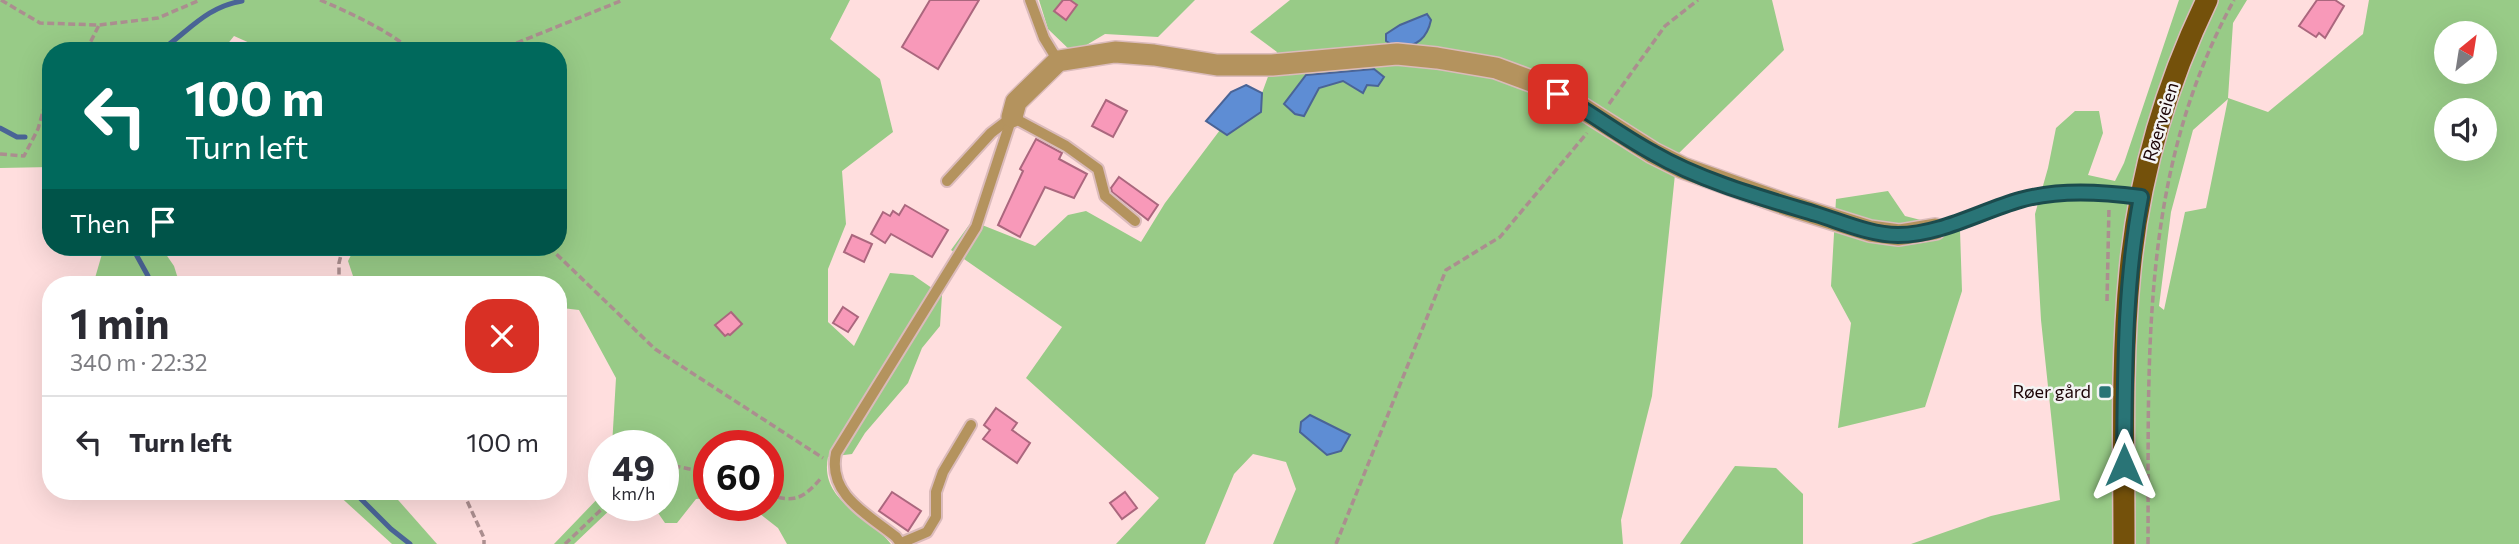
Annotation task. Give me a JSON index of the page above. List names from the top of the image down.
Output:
{
  "streets": {
    "main road": ["Røerveien"]
  },
  "places": {
    "transit": ["Røer gård"]
  },
  "north": "top right",
  "page": {
    "turn": ["100 m", "Turn left"],
    "then": "Then",
    "heading": ["1 min", "340 m · 22:32"],
    "list": [
      {
        "name": "Turn left",
        "value": "100 m"
      }
    ],
    "speed": "49 km/h",
    "limit": "60"
  }
}
